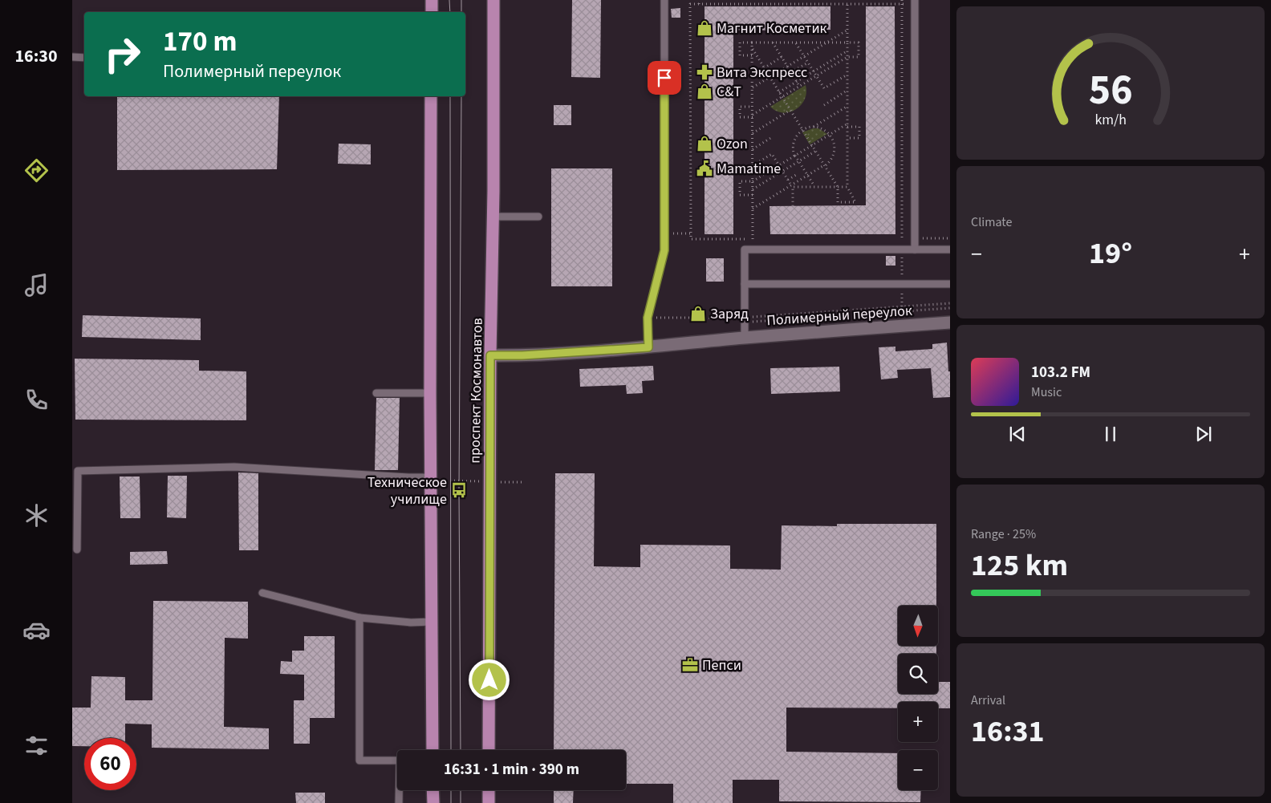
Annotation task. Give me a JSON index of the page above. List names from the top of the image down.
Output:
{
  "streets": {
    "main road": ["проспект Космонавтов"],
    "street": ["Полимерный переулок"]
  },
  "crossings": [
    ["Полимерный переулок", "проспект Космонавтов"]
  ],
  "places": {
    "shop": [
      "Магнит Косметик",
      "С&Т",
      "Ozon",
      "Заряд"
    ],
    "pharmacy": ["Вита Экспресс"],
    "public building": ["Mamatime"],
    "bus stop": ["Техническое училище"],
    "office": ["Пепси"]
  },
  "north": "bottom",
  "page": {
    "tabs": "16:30",
    "turn": ["170 m", "Полимерный переулок"],
    "tile": [
      "Climate",
      ["Range · 25%", "125 km"],
      ["Arrival", "16:31"]
    ],
    "heat": ["−", "19°", "+"],
    "song": ["103.2 FM", "Music"],
    "map_buttons": ["+", "−"],
    "limit": "60",
    "trip": "16:31 · 1 min · 390 m",
    "gauge": ["56", "km/h"]
  }
}
